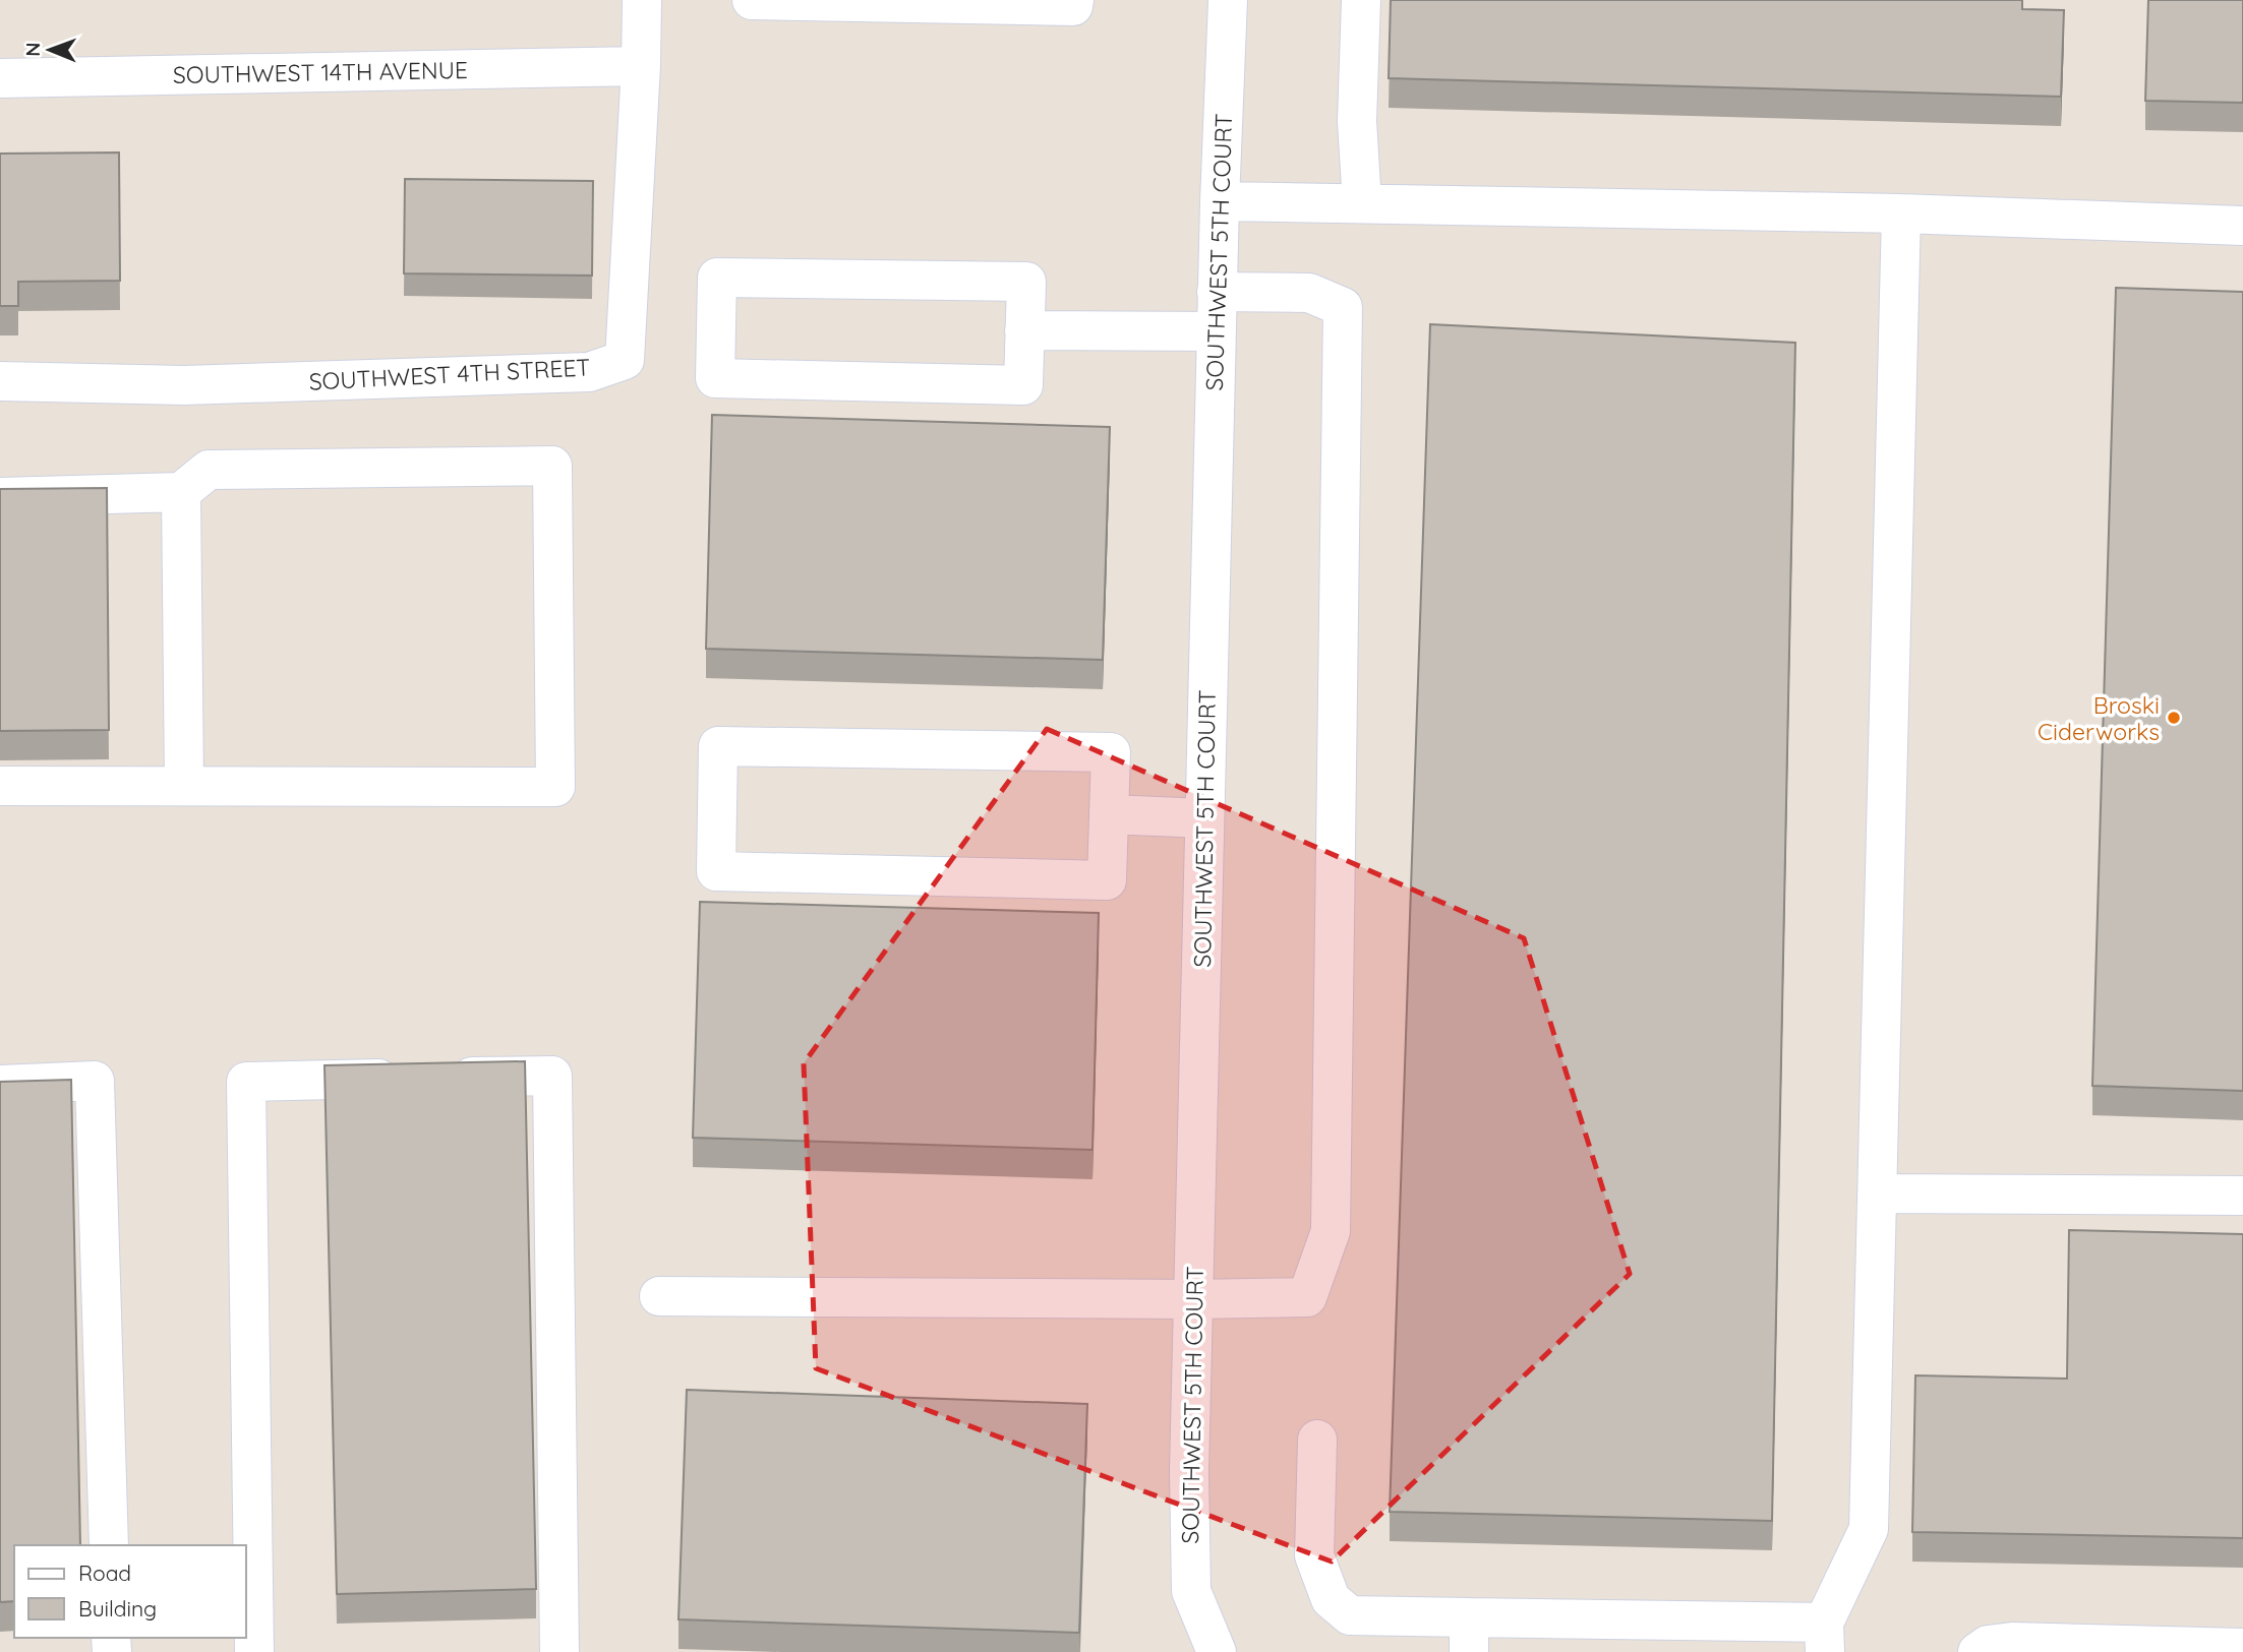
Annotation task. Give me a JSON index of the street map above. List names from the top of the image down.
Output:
{
  "streets": {
    "street": ["SOUTHWEST 14TH AVENUE", "SOUTHWEST 5TH COURT", "SOUTHWEST 4TH STREET"]
  },
  "crossings": [
    ["SOUTHWEST 14TH AVENUE", "SOUTHWEST 4TH STREET"]
  ],
  "places": ["Broski Ciderworks"],
  "legend": ["Road", "Building"],
  "north": "left"
}
